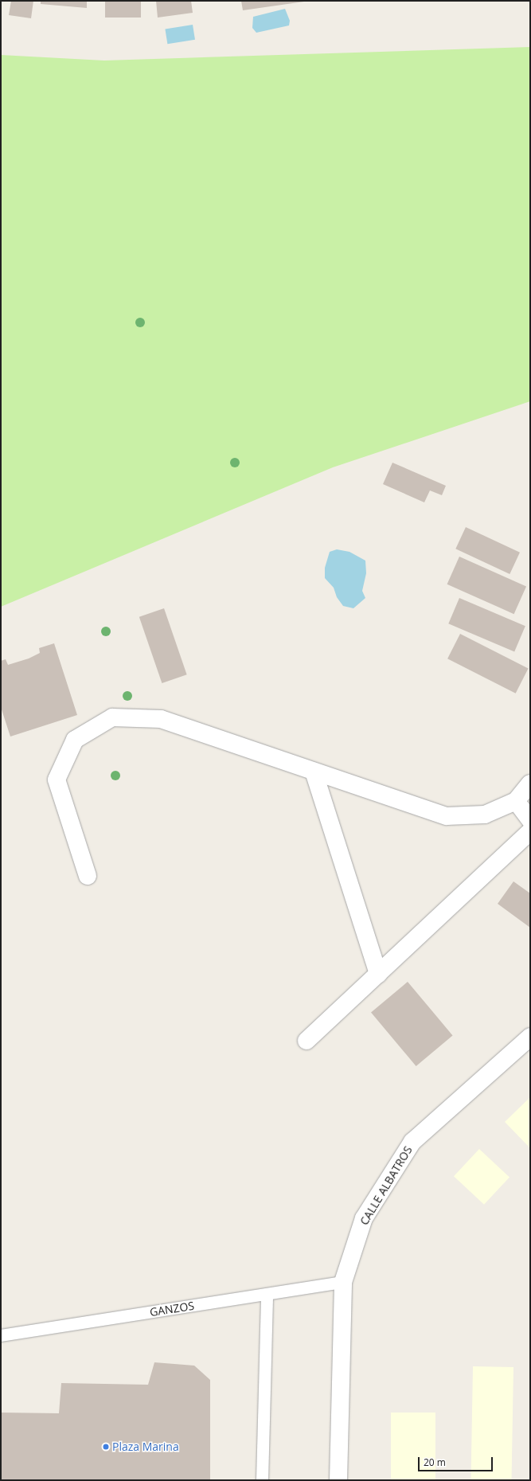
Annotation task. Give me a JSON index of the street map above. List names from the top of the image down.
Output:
{
  "streets": {
    "street": ["CALLE ALBATROS"],
    "lane": ["GANZOS"]
  },
  "crossings": [
    ["CALLE ALBATROS", "GANZOS"]
  ],
  "places": ["Plaza Marina"],
  "scale_bar": "20 m"
}
